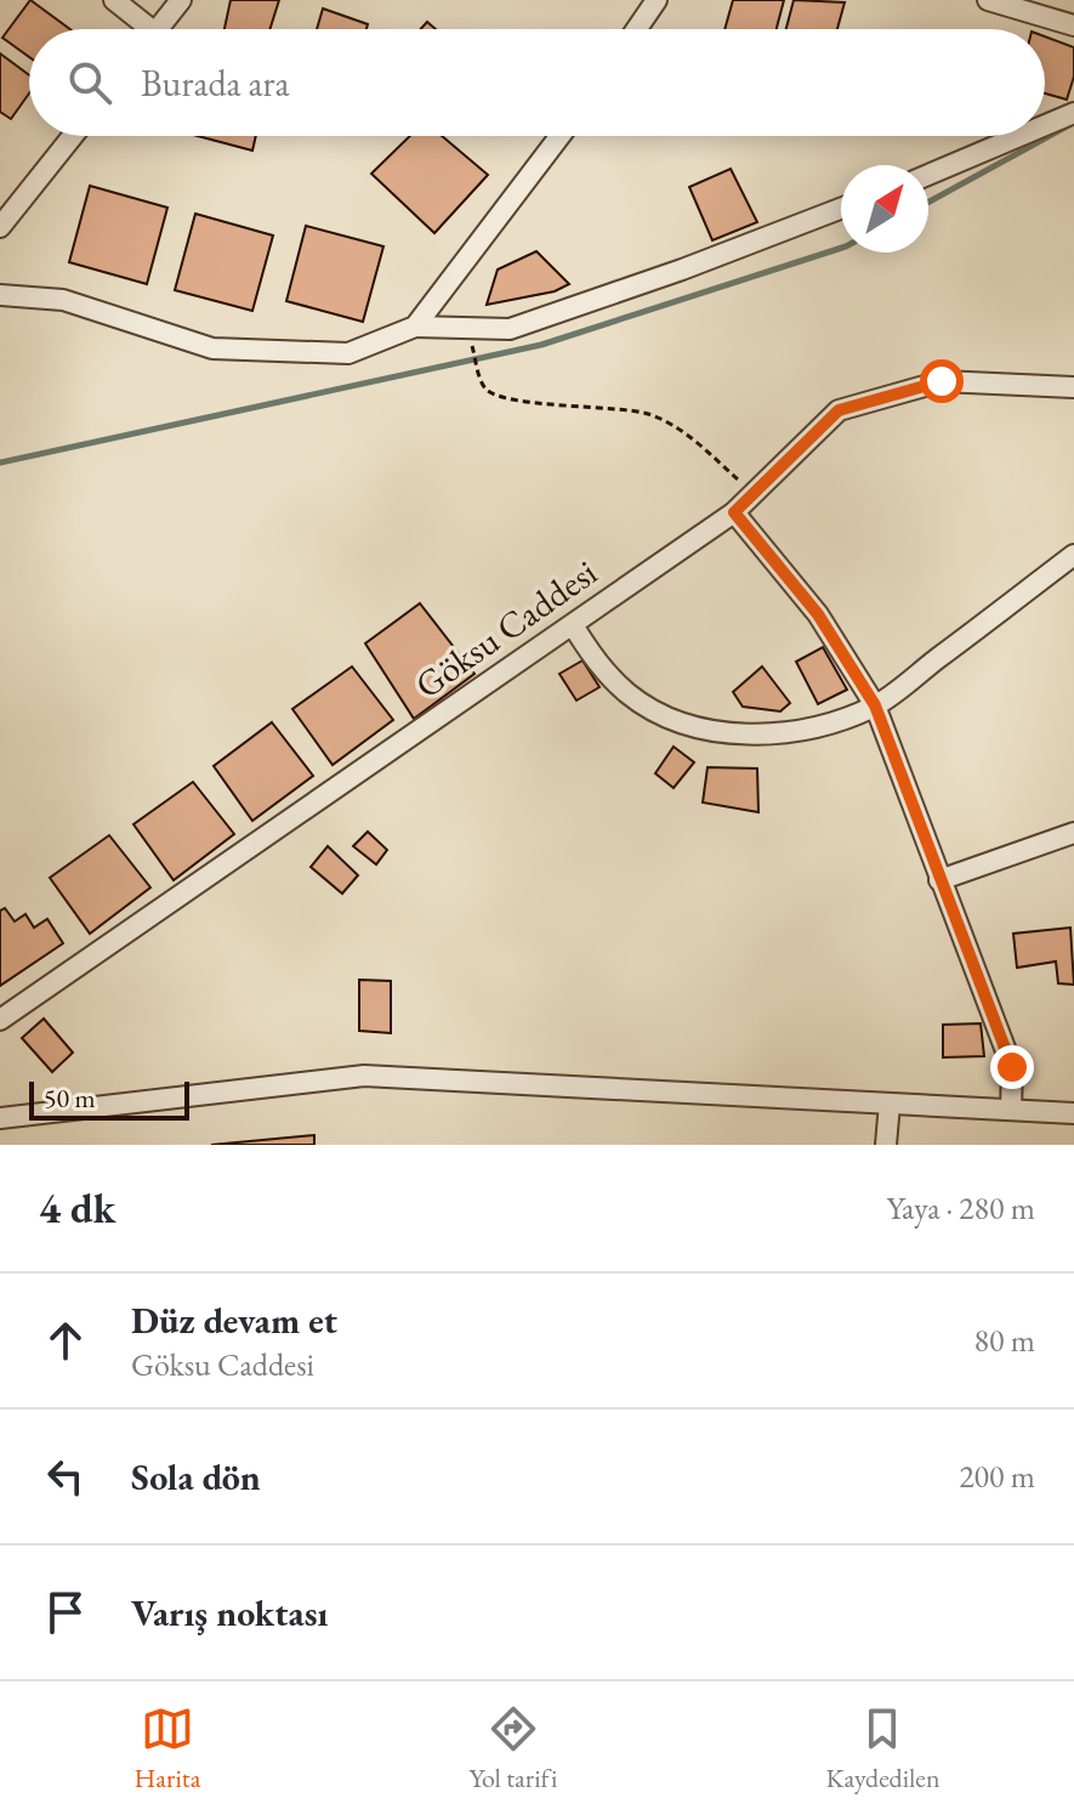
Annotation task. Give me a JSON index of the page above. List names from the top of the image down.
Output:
{
  "streets": {
    "street": ["Göksu Caddesi"]
  },
  "scale_bar": "50 m",
  "north": "top right",
  "page": {
    "search": "Burada ara",
    "scale": "50 m",
    "heading": ["4 dk", "Yaya · 280 m"],
    "list": [
      ["Düz devam et", "Göksu Caddesi", "80 m"],
      ["Sola dön", "200 m"],
      "Varış noktası"
    ],
    "nav": ["Harita", "Yol tarifi", "Kaydedilen"]
  }
}
